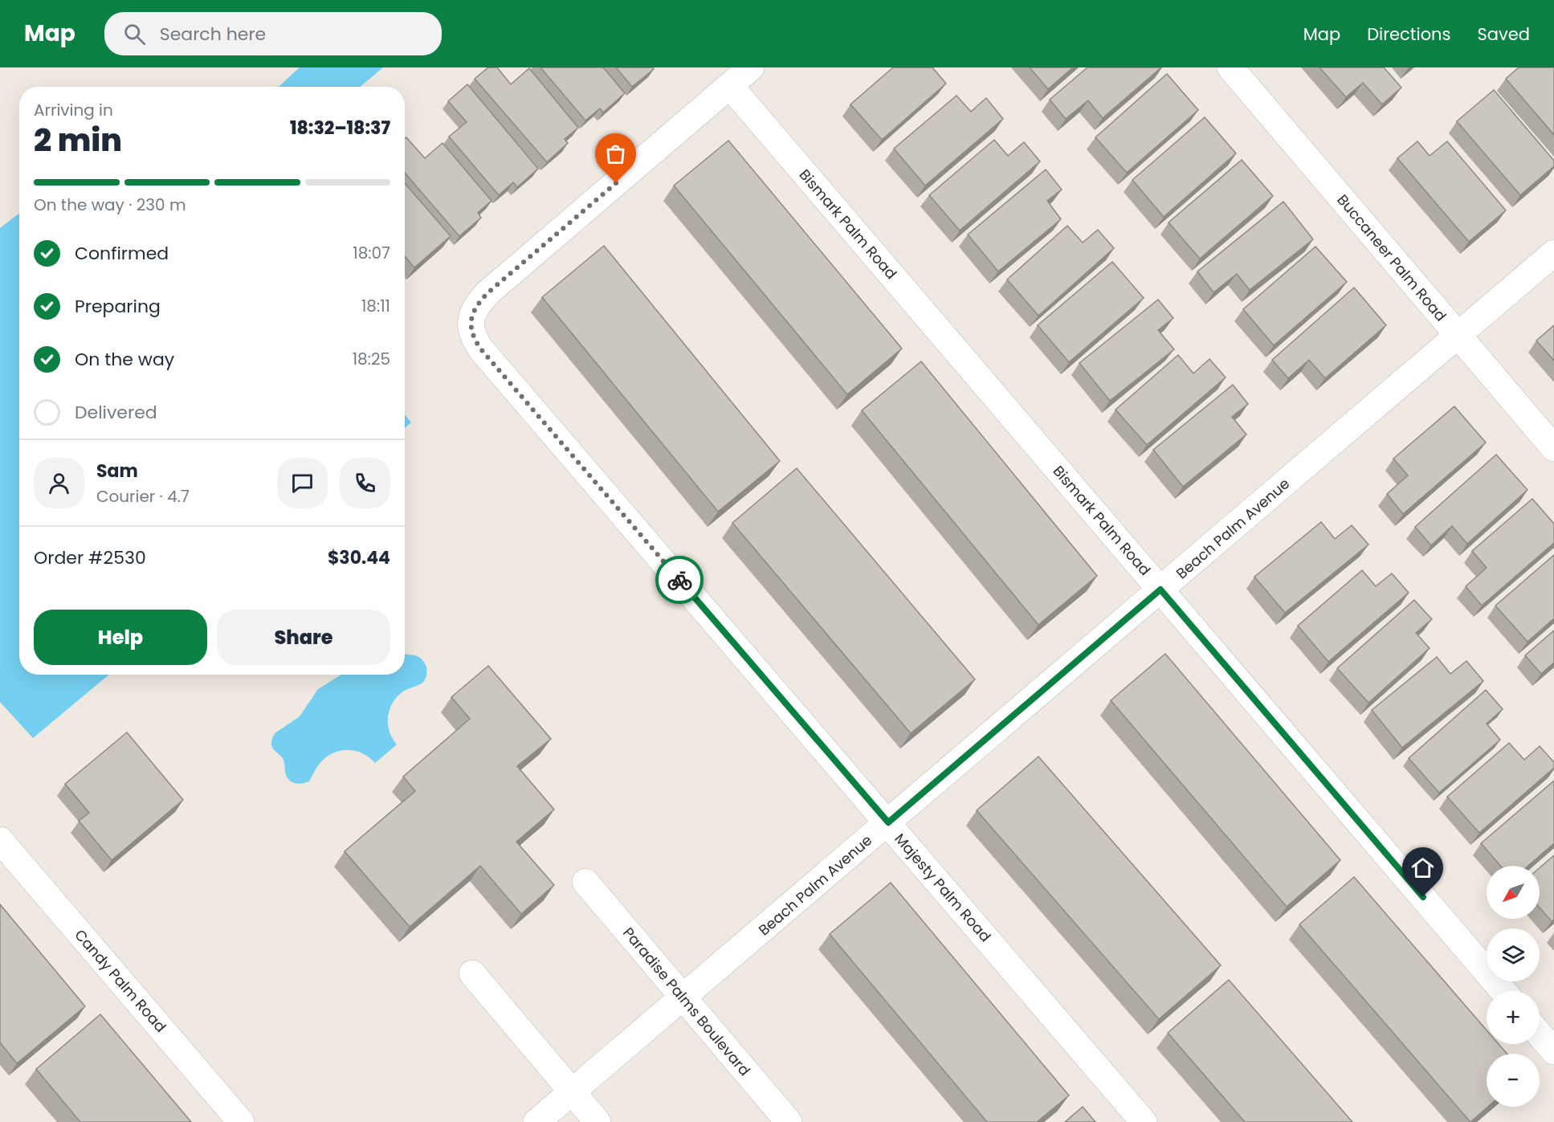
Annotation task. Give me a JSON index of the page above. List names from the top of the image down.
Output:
{
  "streets": {
    "street": [
      "Bismark Palm Road",
      "Buccaneer Palm Road",
      "Beach Palm Avenue",
      "Majesty Palm Road",
      "Candy Palm Road",
      "Paradise Palms Boulevard"
    ]
  },
  "crossings": [
    ["Bismark Palm Road", "Beach Palm Avenue"],
    ["Bismark Palm Road", "Majesty Palm Road"],
    ["Buccaneer Palm Road", "Beach Palm Avenue"],
    ["Beach Palm Avenue", "Majesty Palm Road"],
    ["Beach Palm Avenue", "Paradise Palms Boulevard"]
  ],
  "north": "bottom left",
  "page": {
    "header": "Map",
    "search": "Search here",
    "nav": ["Map", "Directions", "Saved"],
    "heading": ["2 min", "Arriving in", "18:32–18:37"],
    "panel": [
      "Sam",
      "Courier · 4.7",
      "Order #2530",
      "$30.44"
    ],
    "bar": "On the way · 230 m",
    "list": [
      ["Confirmed", "18:07"],
      ["Preparing", "18:11"],
      ["On the way", "18:25"],
      "Delivered"
    ],
    "buttons": ["Help", "Share"],
    "map_buttons": ["+", "−"]
  }
}
